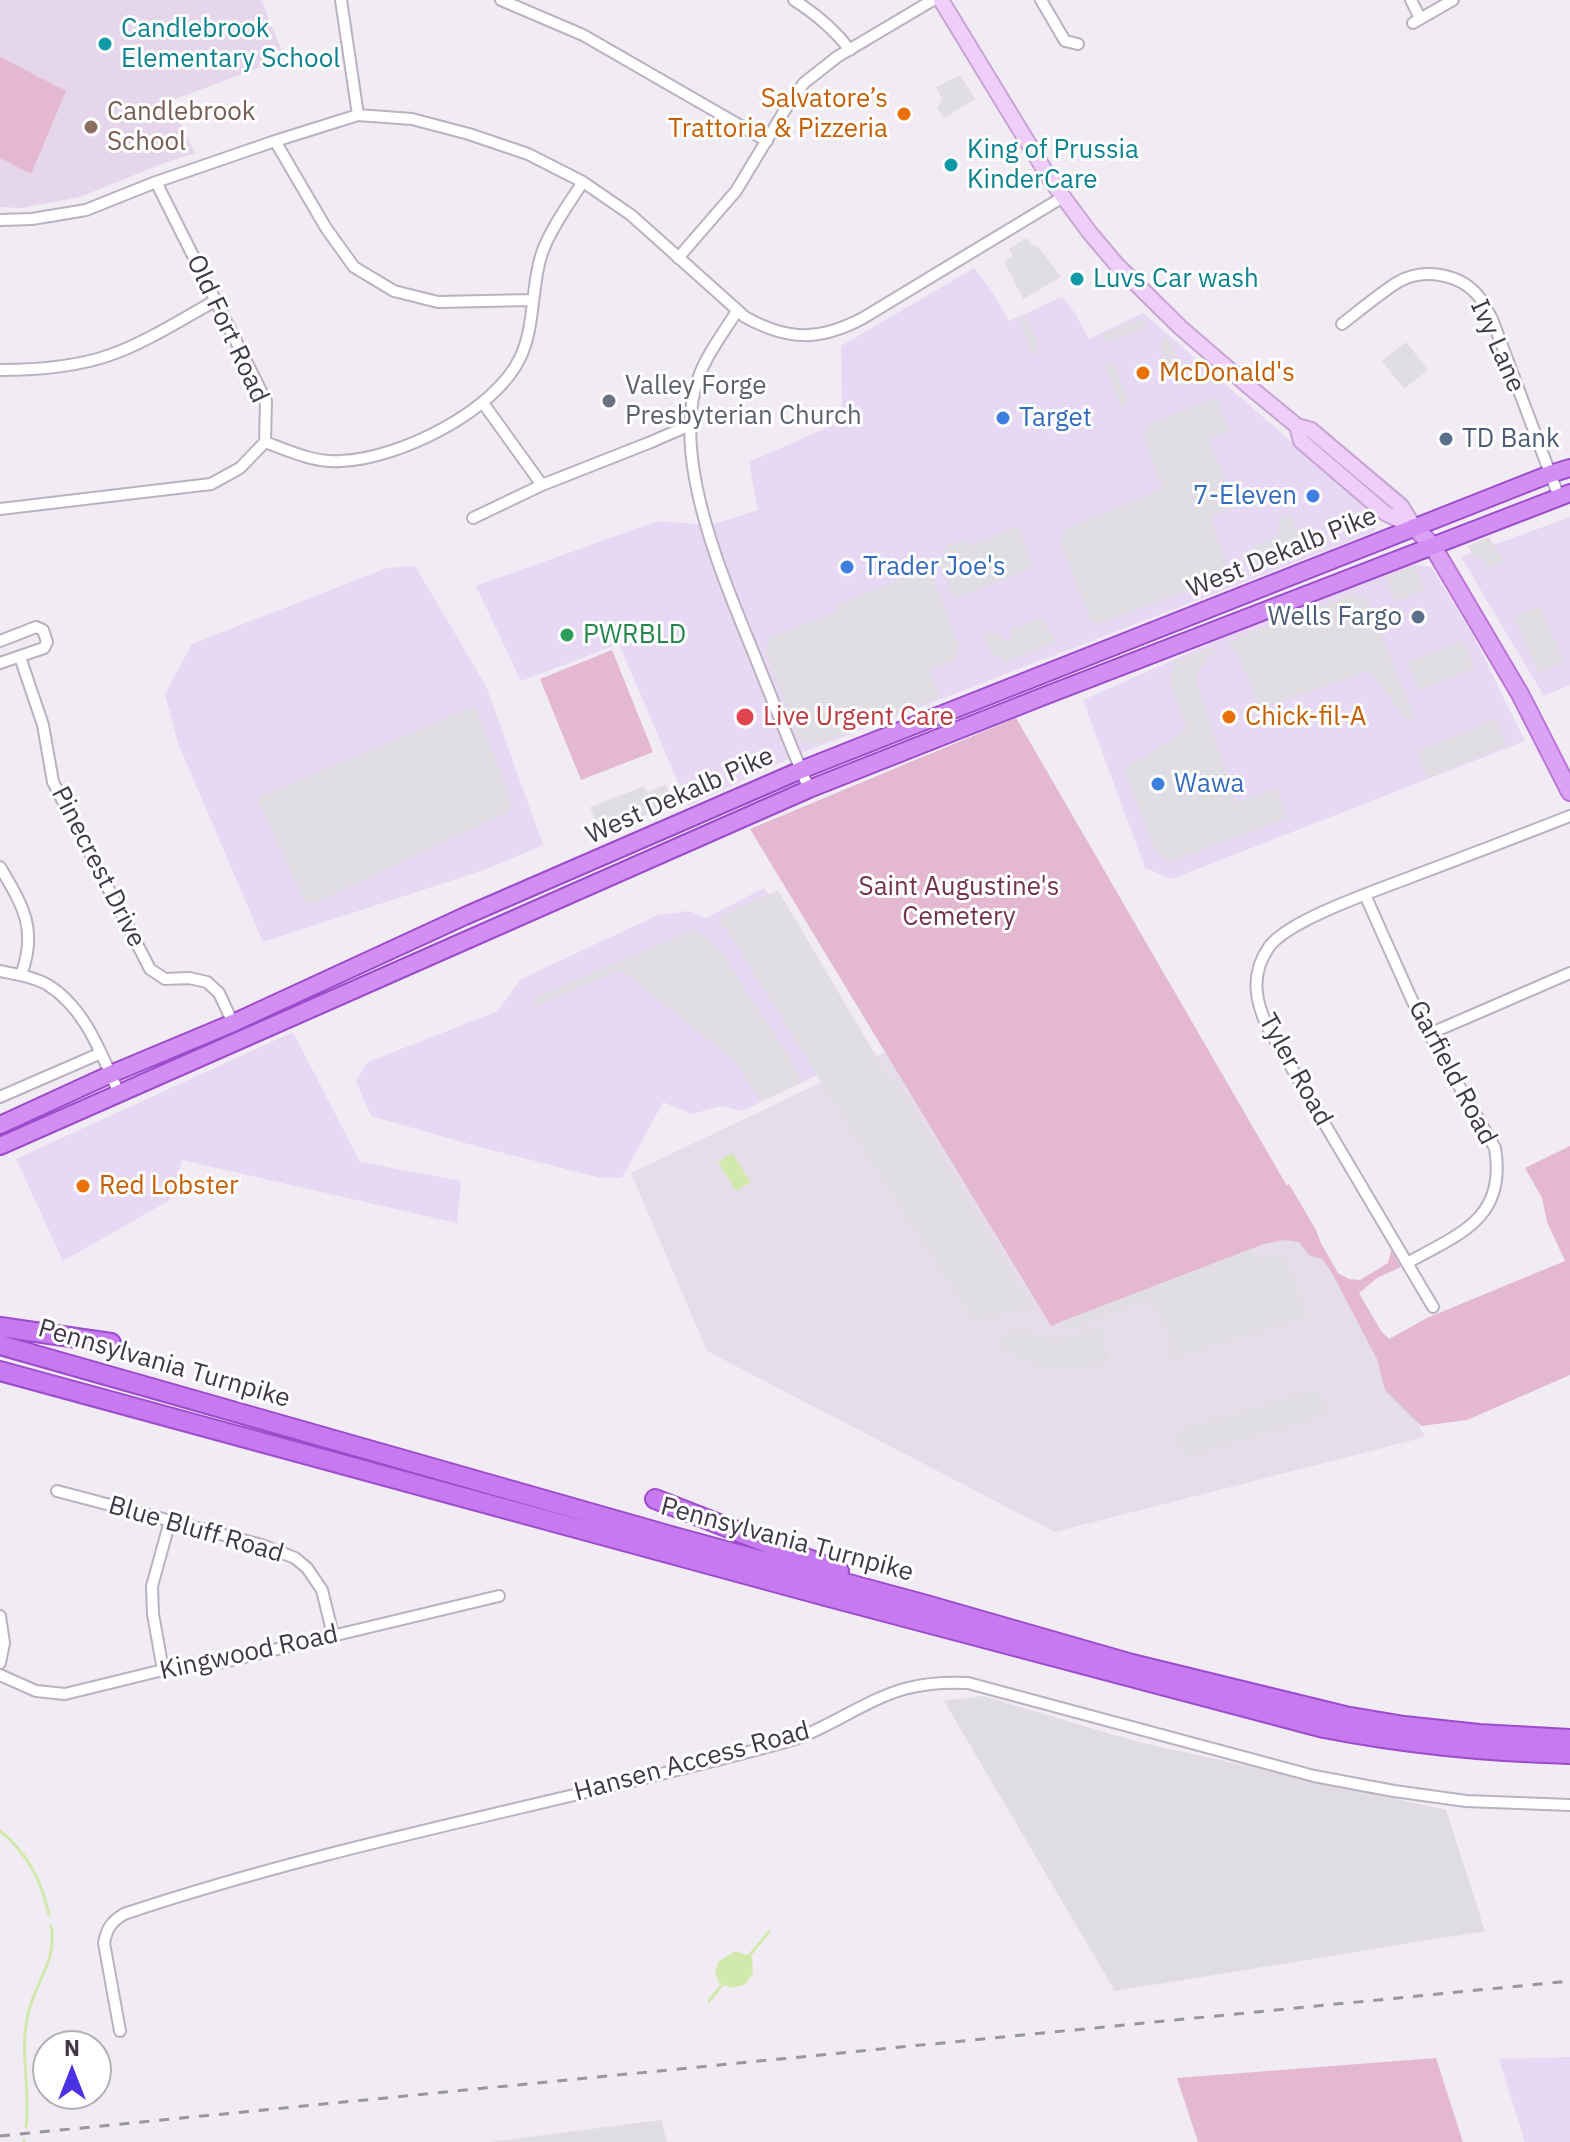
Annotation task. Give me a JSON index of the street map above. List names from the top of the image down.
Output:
{
  "streets": {
    "highway": ["West Dekalb Pike", "Pennsylvania Turnpike"],
    "street": [
      "Old Fort Road",
      "Ivy Lane",
      "Pinecrest Drive",
      "Tyler Road",
      "Garfield Road",
      "Blue Bluff Road",
      "Kingwood Road",
      "Hansen Access Road"
    ]
  },
  "crossings": [
    ["Ivy Lane", "West Dekalb Pike"],
    ["West Dekalb Pike", "Pinecrest Drive"],
    ["Tyler Road", "Garfield Road"],
    ["Blue Bluff Road", "Kingwood Road"]
  ],
  "parks": ["Saint Augustine's Cemetery"],
  "places": [
    "Candlebrook Elementary School",
    "Salvatore’s Trattoria & Pizzeria",
    "Candlebrook School",
    "King of Prussia KinderCare",
    "Luvs Car wash",
    "McDonald's",
    "Valley Forge Presbyterian Church",
    "Target",
    "TD Bank",
    "7-Eleven",
    "Trader Joe's",
    "Wells Fargo",
    "PWRBLD",
    "Live Urgent Care",
    "Chick-fil-A",
    "Wawa",
    "Red Lobster"
  ],
  "north": "top"
}
